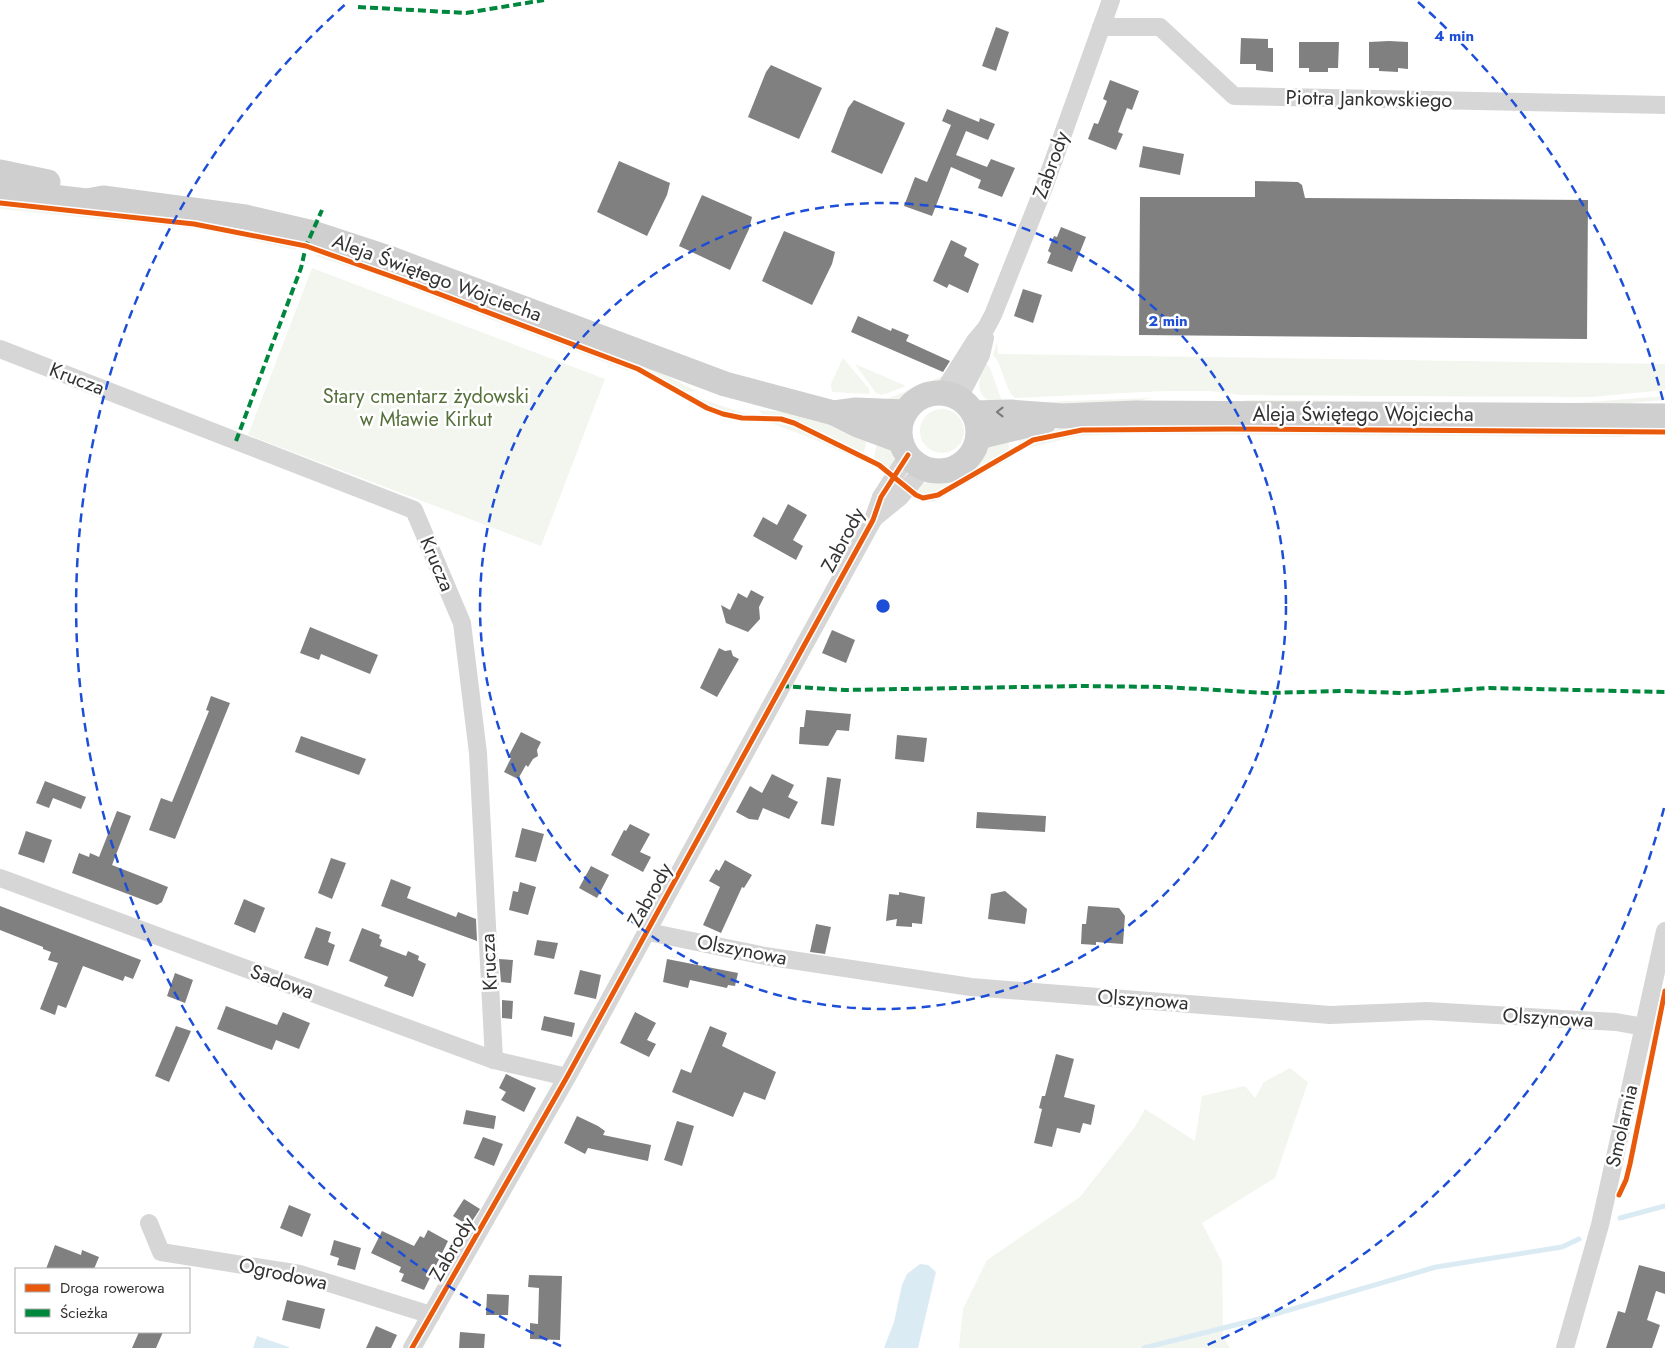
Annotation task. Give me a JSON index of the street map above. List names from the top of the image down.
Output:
{
  "streets": {
    "street": [
      "Piotra Jankowskiego",
      "Zabrody",
      "Aleja Świętego Wojciecha",
      "Krucza",
      "Olszynowa",
      "Sadowa",
      "Smolarnia",
      "Ogrodowa"
    ]
  },
  "crossings": [
    ["Piotra Jankowskiego", "Zabrody"],
    ["Zabrody", "Aleja Świętego Wojciecha"],
    ["Zabrody", "Olszynowa"],
    ["Zabrody", "Sadowa"],
    ["Zabrody", "Ogrodowa"],
    ["Krucza", "Sadowa"],
    ["Olszynowa", "Smolarnia"]
  ],
  "parks": ["Stary cmentarz żydowski w Mławie Kirkut"],
  "legend": ["Droga rowerowa", "Ścieżka"],
  "rings": ["4 min", "2 min"]
}
